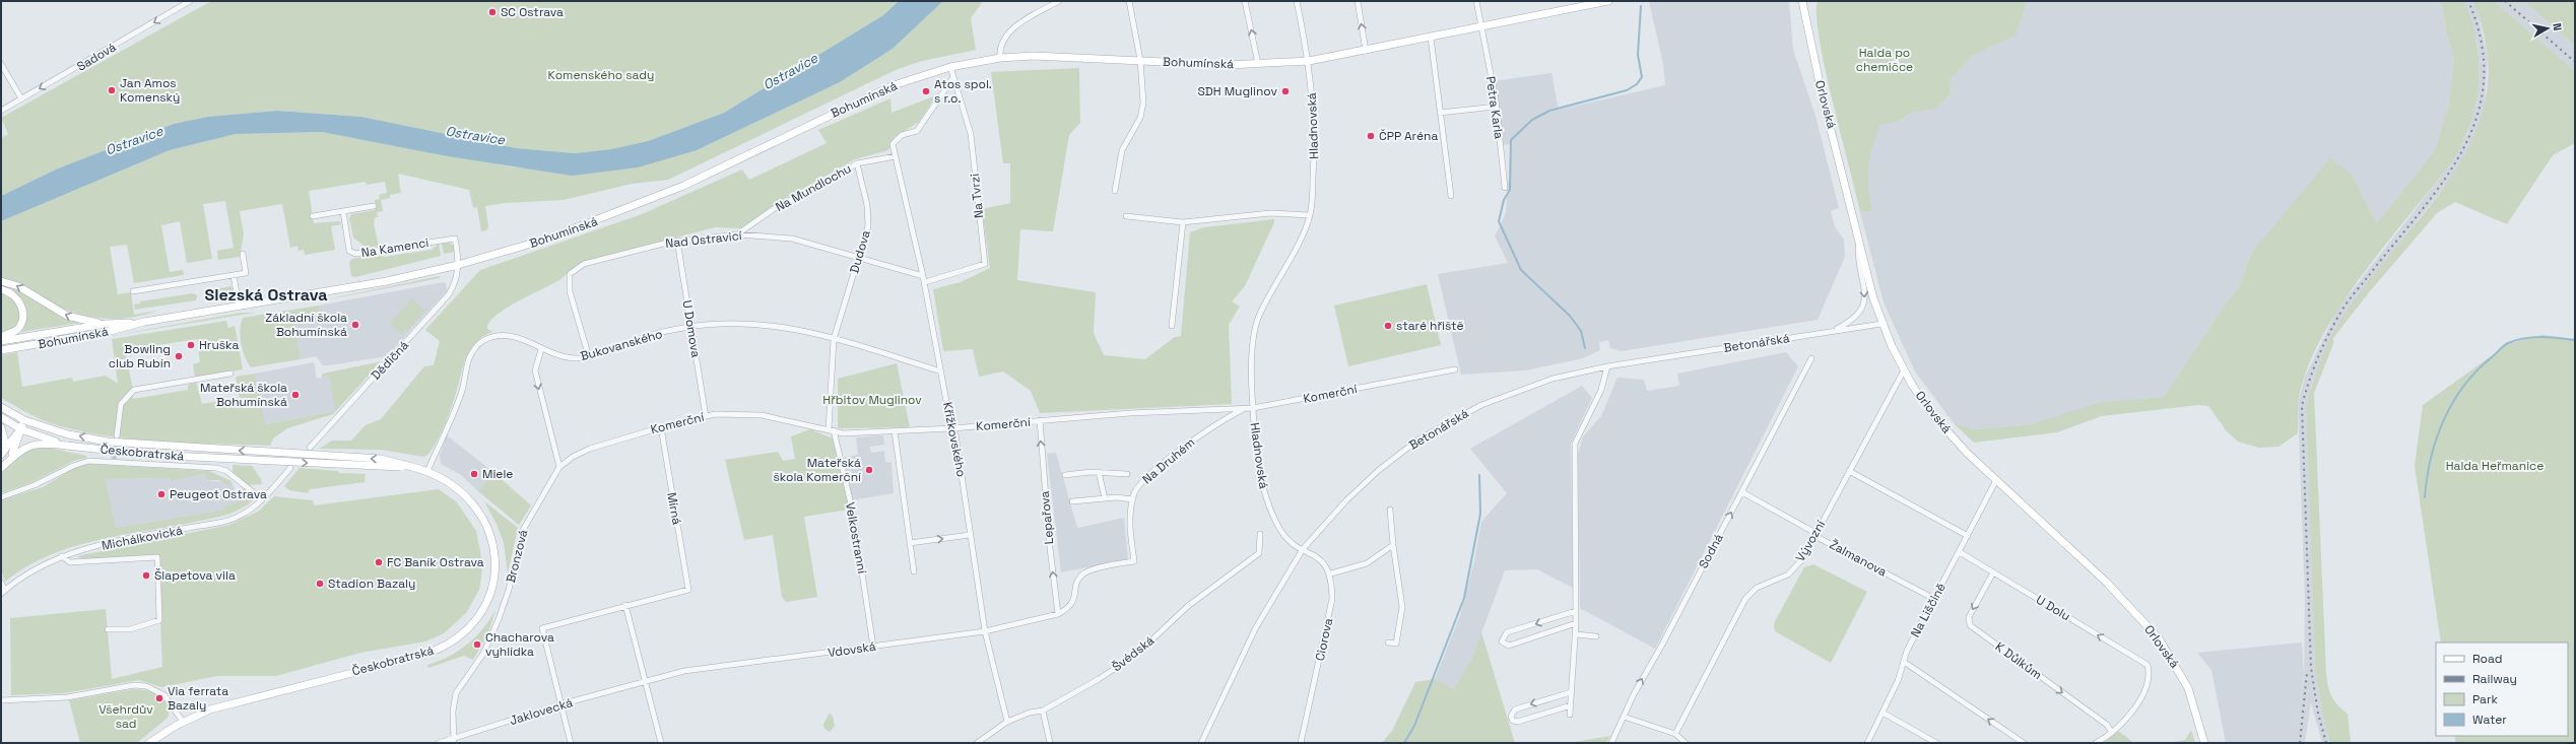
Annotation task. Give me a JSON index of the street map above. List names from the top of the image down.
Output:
{
  "streets": {
    "main road": ["Bohumínská", "Orlovská", "Českobratrská"],
    "street": [
      "Sadová",
      "Petra Karla",
      "Hladnovská",
      "Na Mundlochu",
      "Na Tvrzi",
      "Nad Ostravicí",
      "Na Kamenci",
      "Dudova",
      "U Domova",
      "Betonářská",
      "Bukovanského",
      "Dědičná",
      "Komerční",
      "Křížkovského",
      "Na Druhém",
      "Mírná",
      "Lepařova",
      "Michálkovická",
      "Velkostranní",
      "Vývozní",
      "Sodná",
      "Bronzová",
      "Žalmanova",
      "U Dolu",
      "Na Liščině",
      "Ciorova",
      "Vdovská",
      "Švédská",
      "K Důlkům",
      "Jaklovecká"
    ]
  },
  "crossings": [
    ["Bohumínská", "Petra Karla"],
    ["Bohumínská", "Hladnovská"],
    ["Bohumínská", "Na Tvrzi"],
    ["Bohumínská", "Na Kamenci"],
    ["Bohumínská", "Dědičná"],
    ["Orlovská", "Betonářská"],
    ["Orlovská", "Vývozní"],
    ["Orlovská", "Na Liščině"],
    ["Hladnovská", "Betonářská"],
    ["Hladnovská", "Komerční"],
    ["Na Mundlochu", "Nad Ostravicí"],
    ["Na Mundlochu", "Dudova"],
    ["Na Mundlochu", "Křížkovského"],
    ["Na Tvrzi", "Křížkovského"],
    ["Nad Ostravicí", "Dudova"],
    ["Nad Ostravicí", "U Domova"],
    ["Nad Ostravicí", "Bukovanského"],
    ["Nad Ostravicí", "Křížkovského"],
    ["Na Kamenci", "Dědičná"],
    ["Dudova", "Bukovanského"],
    ["U Domova", "Bukovanského"],
    ["U Domova", "Komerční"],
    ["Bukovanského", "Křížkovského"],
    ["Bukovanského", "Českobratrská"],
    ["Komerční", "Křížkovského"],
    ["Komerční", "Na Druhém"],
    ["Komerční", "Mírná"],
    ["Komerční", "Lepařova"],
    ["Komerční", "Velkostranní"],
    ["Komerční", "Bronzová"],
    ["Křížkovského", "Vdovská"],
    ["Křížkovského", "Švédská"],
    ["Na Druhém", "Lepařova"],
    ["Na Druhém", "Vdovská"],
    ["Lepařova", "Vdovská"],
    ["Velkostranní", "Vdovská"],
    ["Vývozní", "Žalmanova"],
    ["Sodná", "Žalmanova"],
    ["Bronzová", "Jaklovecká"],
    ["Žalmanova", "Na Liščině"],
    ["U Dolu", "Na Liščině"],
    ["U Dolu", "K Důlkům"],
    ["Vdovská", "Jaklovecká"]
  ],
  "one_way": [
    "Sadová",
    "Lepařova",
    "Sodná",
    "K Důlkům"
  ],
  "districts": ["Slezská Ostrava"],
  "water": ["Ostravice"],
  "parks": [
    "Halda po chemičce",
    "Komenského sady",
    "Hřbitov Muglinov",
    "Halda Heřmanice",
    "Všehrdův sad"
  ],
  "places": [
    "SC Ostrava",
    "Jan Amos Komenský",
    "Atos spol. s r.o.",
    "SDH Muglinov",
    "ČPP Aréna",
    "Základní škola Bohumínská",
    "staré hřiště",
    "Hruška",
    "Bowling club Rubín",
    "Mateřská škola Bohumínská",
    "Mateřská škola Komerční",
    "Miele",
    "Peugeot Ostrava",
    "FC Baník Ostrava",
    "Šlapetova vila",
    "Stadion Bazaly",
    "Chacharova vyhlídka",
    "Via ferrata Bazaly"
  ],
  "legend": [
    "Road",
    "Railway",
    "Park",
    "Water"
  ],
  "north": "right"
}
